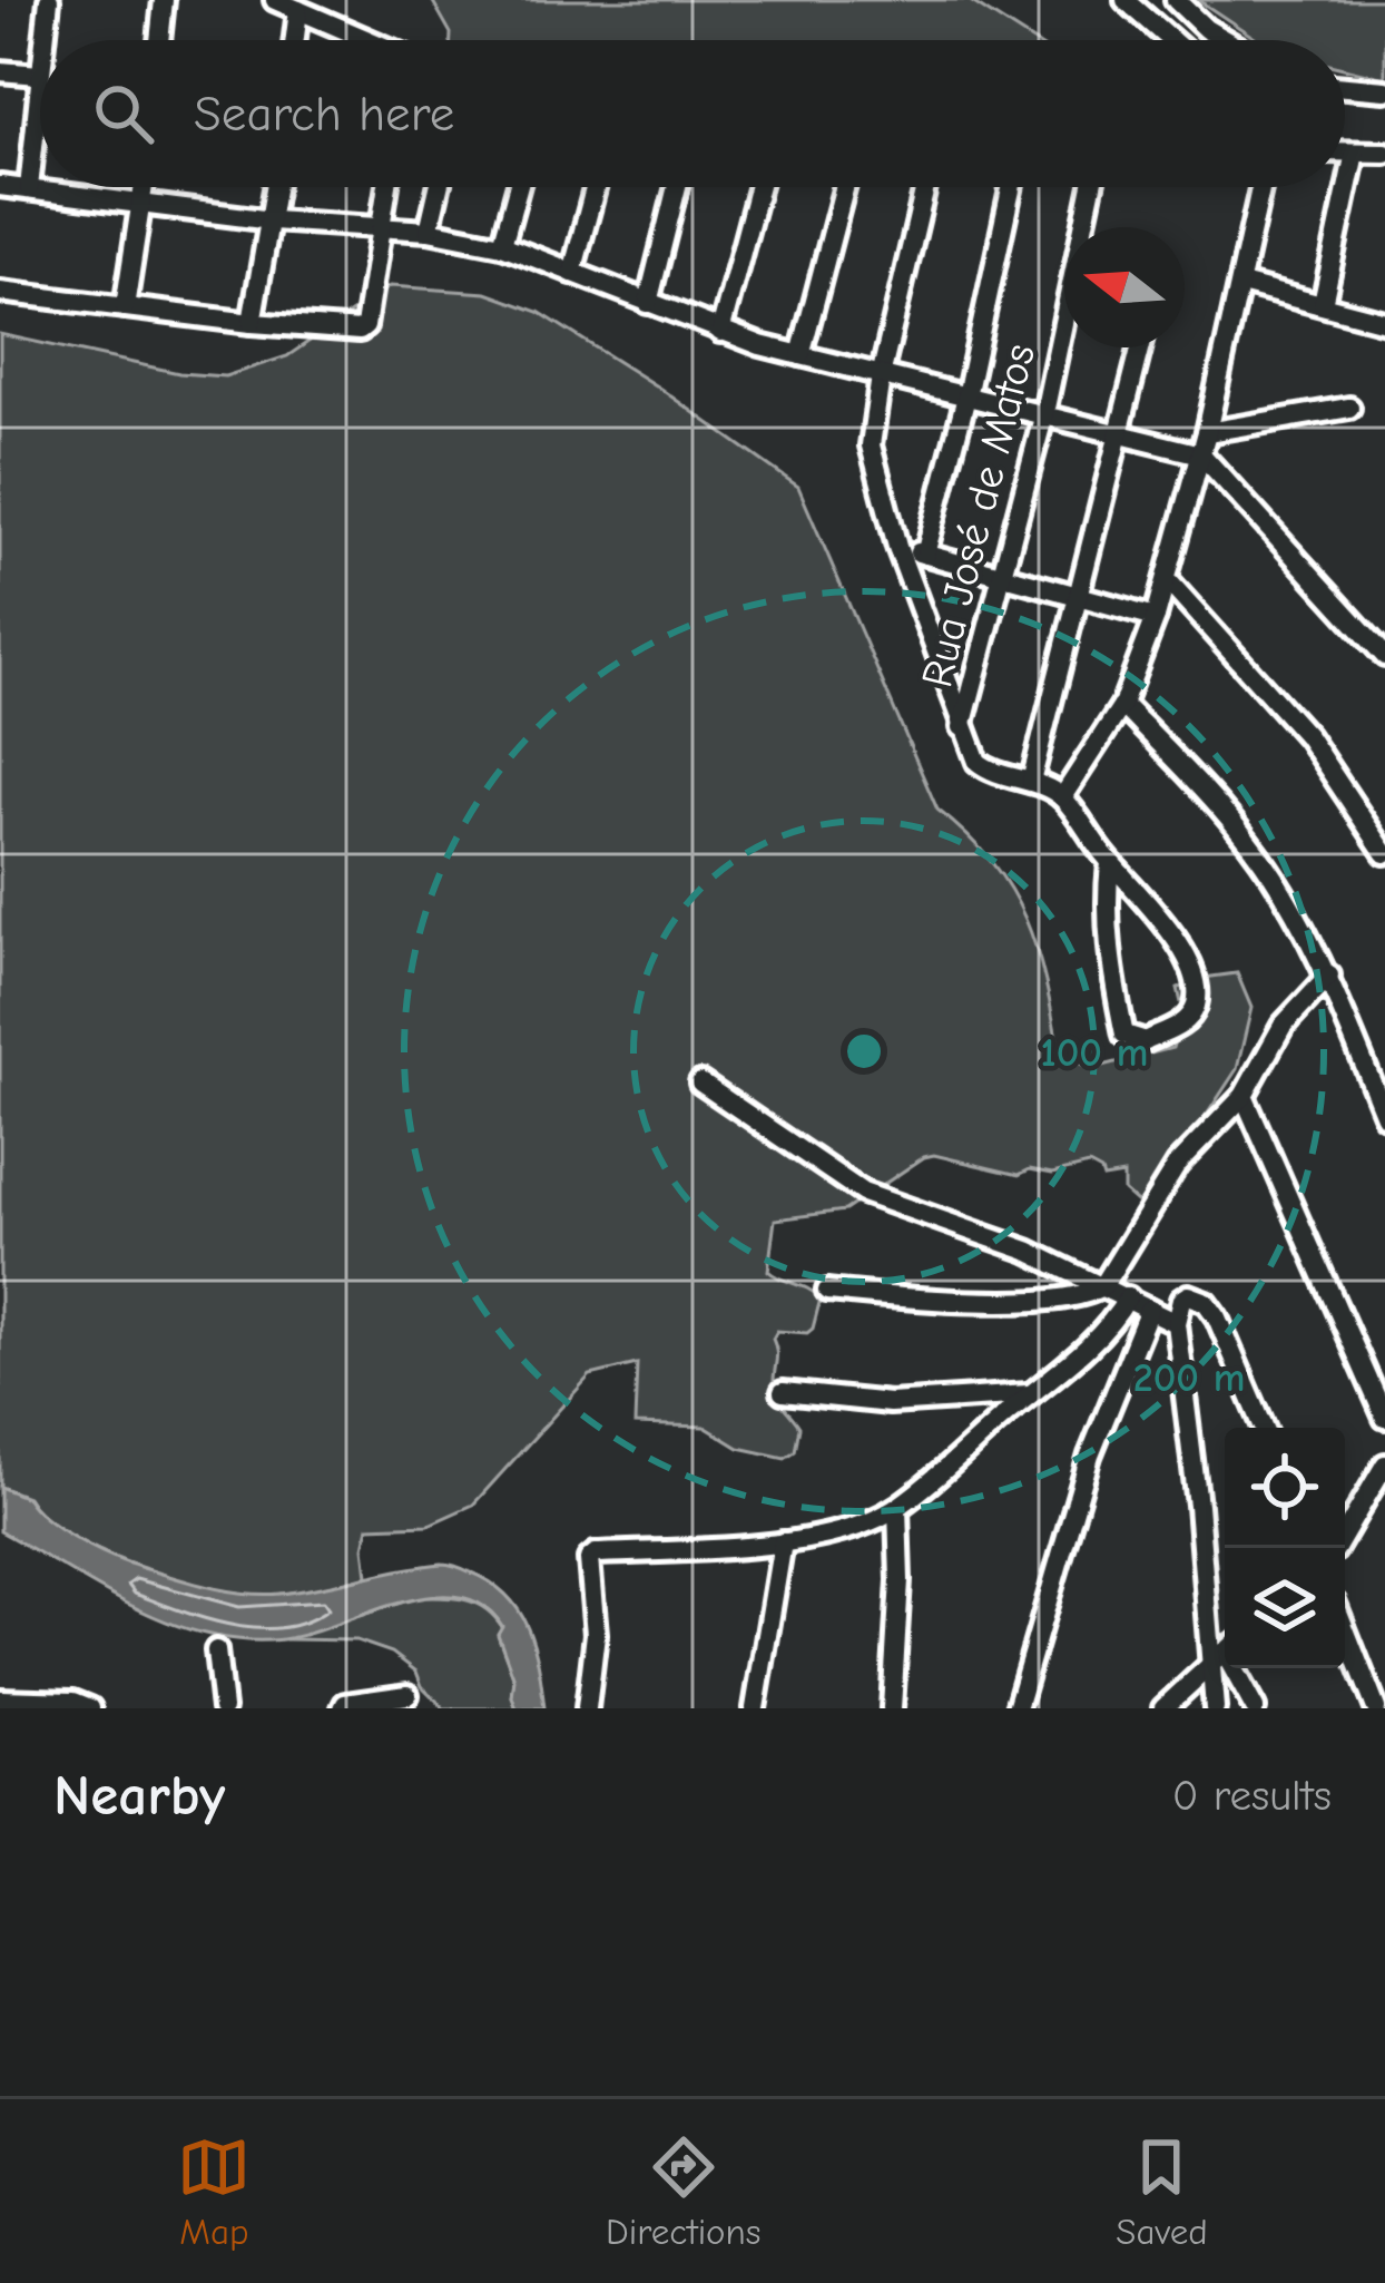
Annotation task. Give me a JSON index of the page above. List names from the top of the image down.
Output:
{
  "streets": {
    "street": ["Rua José de Matos"]
  },
  "north": "left",
  "page": {
    "search": "Search here",
    "heading": ["Nearby", "0 results"],
    "nav": ["Map", "Directions", "Saved"]
  },
  "rings": ["100 m", "200 m"]
}
